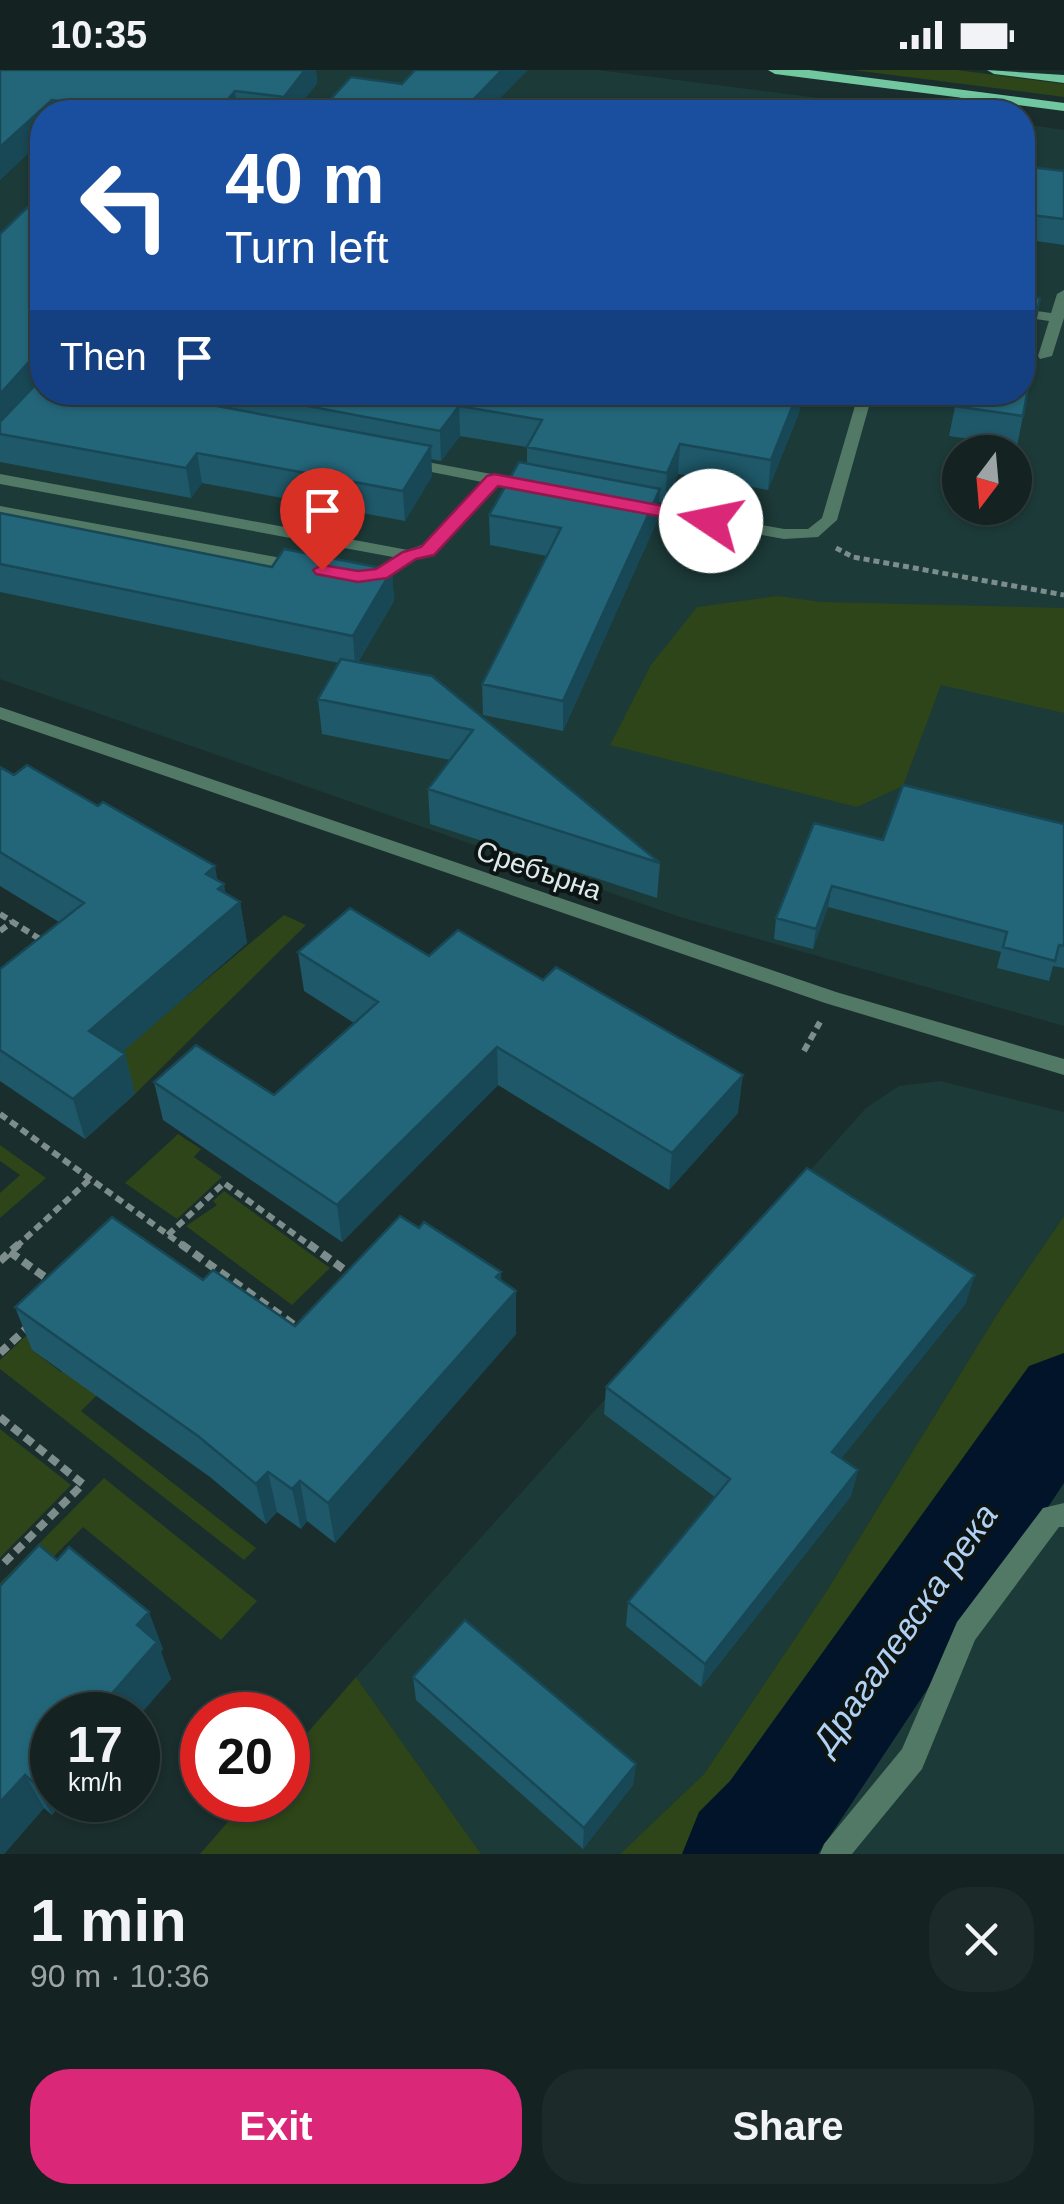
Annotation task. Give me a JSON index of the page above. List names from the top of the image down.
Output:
{
  "streets": {
    "street": ["Сребърна"]
  },
  "water": ["Драгалевска река"],
  "north": "bottom",
  "page": {
    "status": "10:35",
    "turn": ["40 m", "Turn left"],
    "then": "Then",
    "speed": "17 km/h",
    "limit": "20",
    "heading": ["1 min", "90 m · 10:36"],
    "buttons": ["Exit", "Share"]
  }
}
